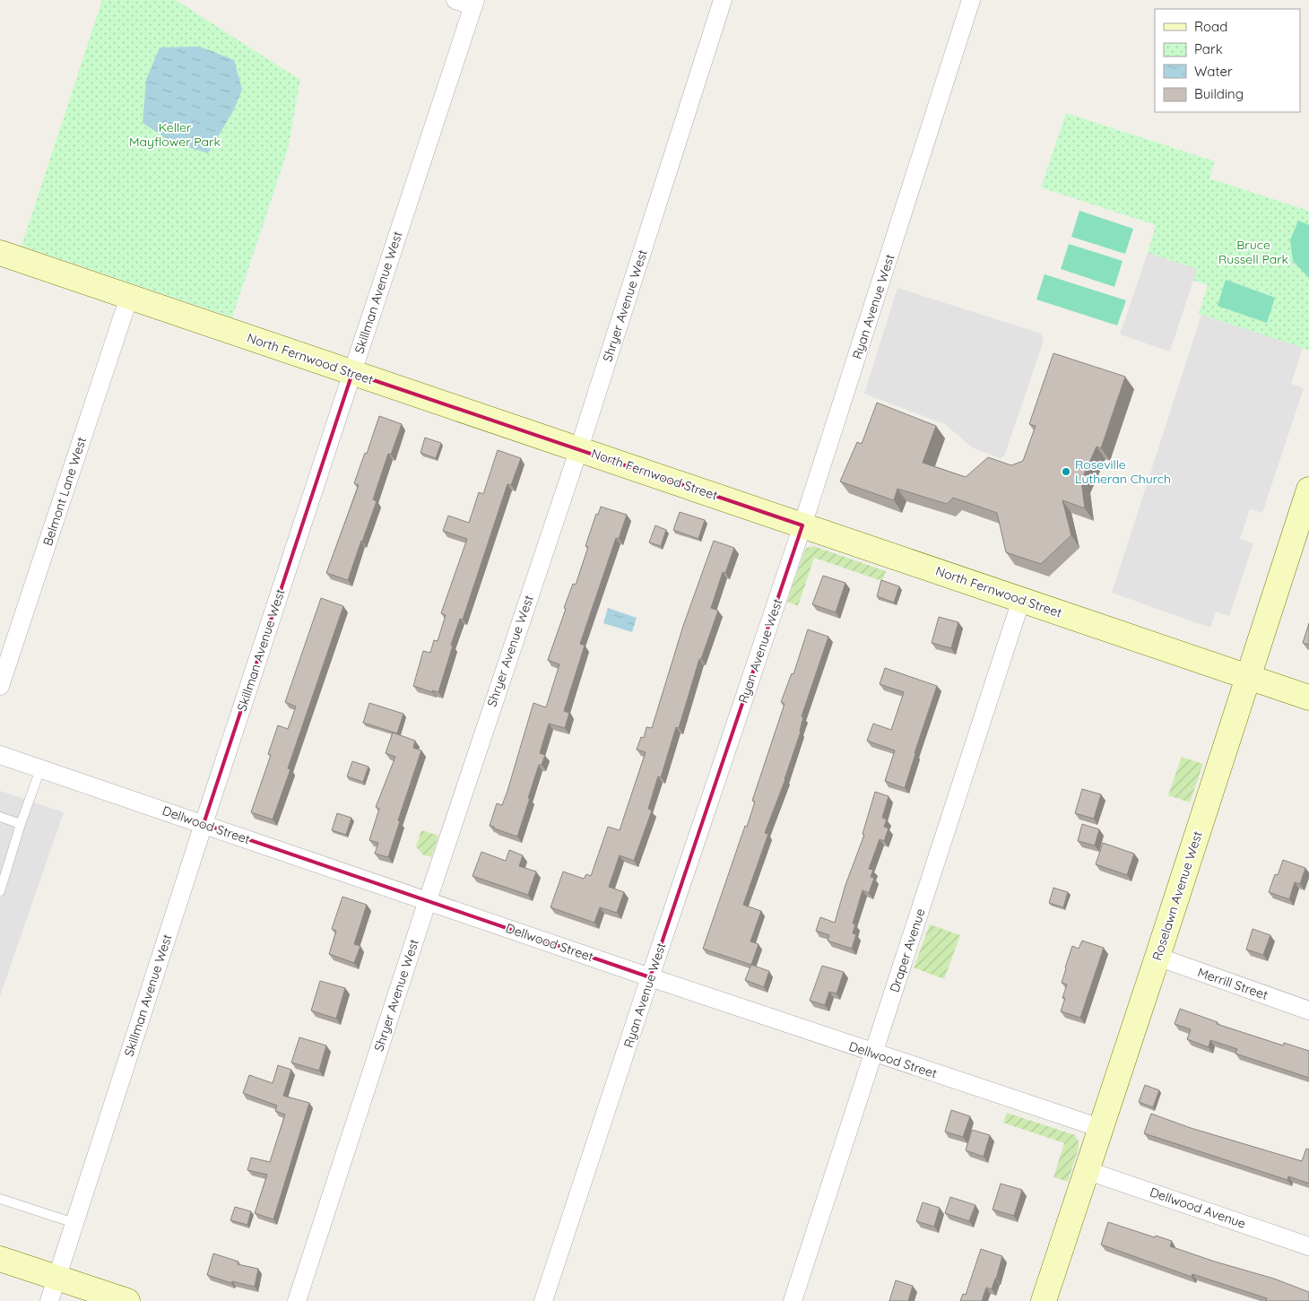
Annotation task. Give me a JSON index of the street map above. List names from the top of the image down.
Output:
{
  "streets": {
    "street": [
      "Skillman Avenue West",
      "Shryer Avenue West",
      "Ryan Avenue West",
      "North Fernwood Street",
      "Belmont Lane West",
      "Dellwood Street",
      "Roselawn Avenue West",
      "Draper Avenue",
      "Merrill Street",
      "Dellwood Avenue"
    ]
  },
  "crossings": [
    ["Skillman Avenue West", "North Fernwood Street"],
    ["Skillman Avenue West", "Dellwood Street"],
    ["Shryer Avenue West", "North Fernwood Street"],
    ["Shryer Avenue West", "Dellwood Street"],
    ["Ryan Avenue West", "North Fernwood Street"],
    ["Ryan Avenue West", "Dellwood Street"],
    ["North Fernwood Street", "Belmont Lane West"],
    ["North Fernwood Street", "Roselawn Avenue West"],
    ["North Fernwood Street", "Draper Avenue"],
    ["Dellwood Street", "Roselawn Avenue West"],
    ["Dellwood Street", "Draper Avenue"],
    ["Roselawn Avenue West", "Merrill Street"],
    ["Roselawn Avenue West", "Dellwood Avenue"]
  ],
  "parks": ["Keller Mayflower Park", "Bruce Russell Park"],
  "places": ["Roseville Lutheran Church"],
  "legend": [
    "Road",
    "Park",
    "Water",
    "Building"
  ]
}
